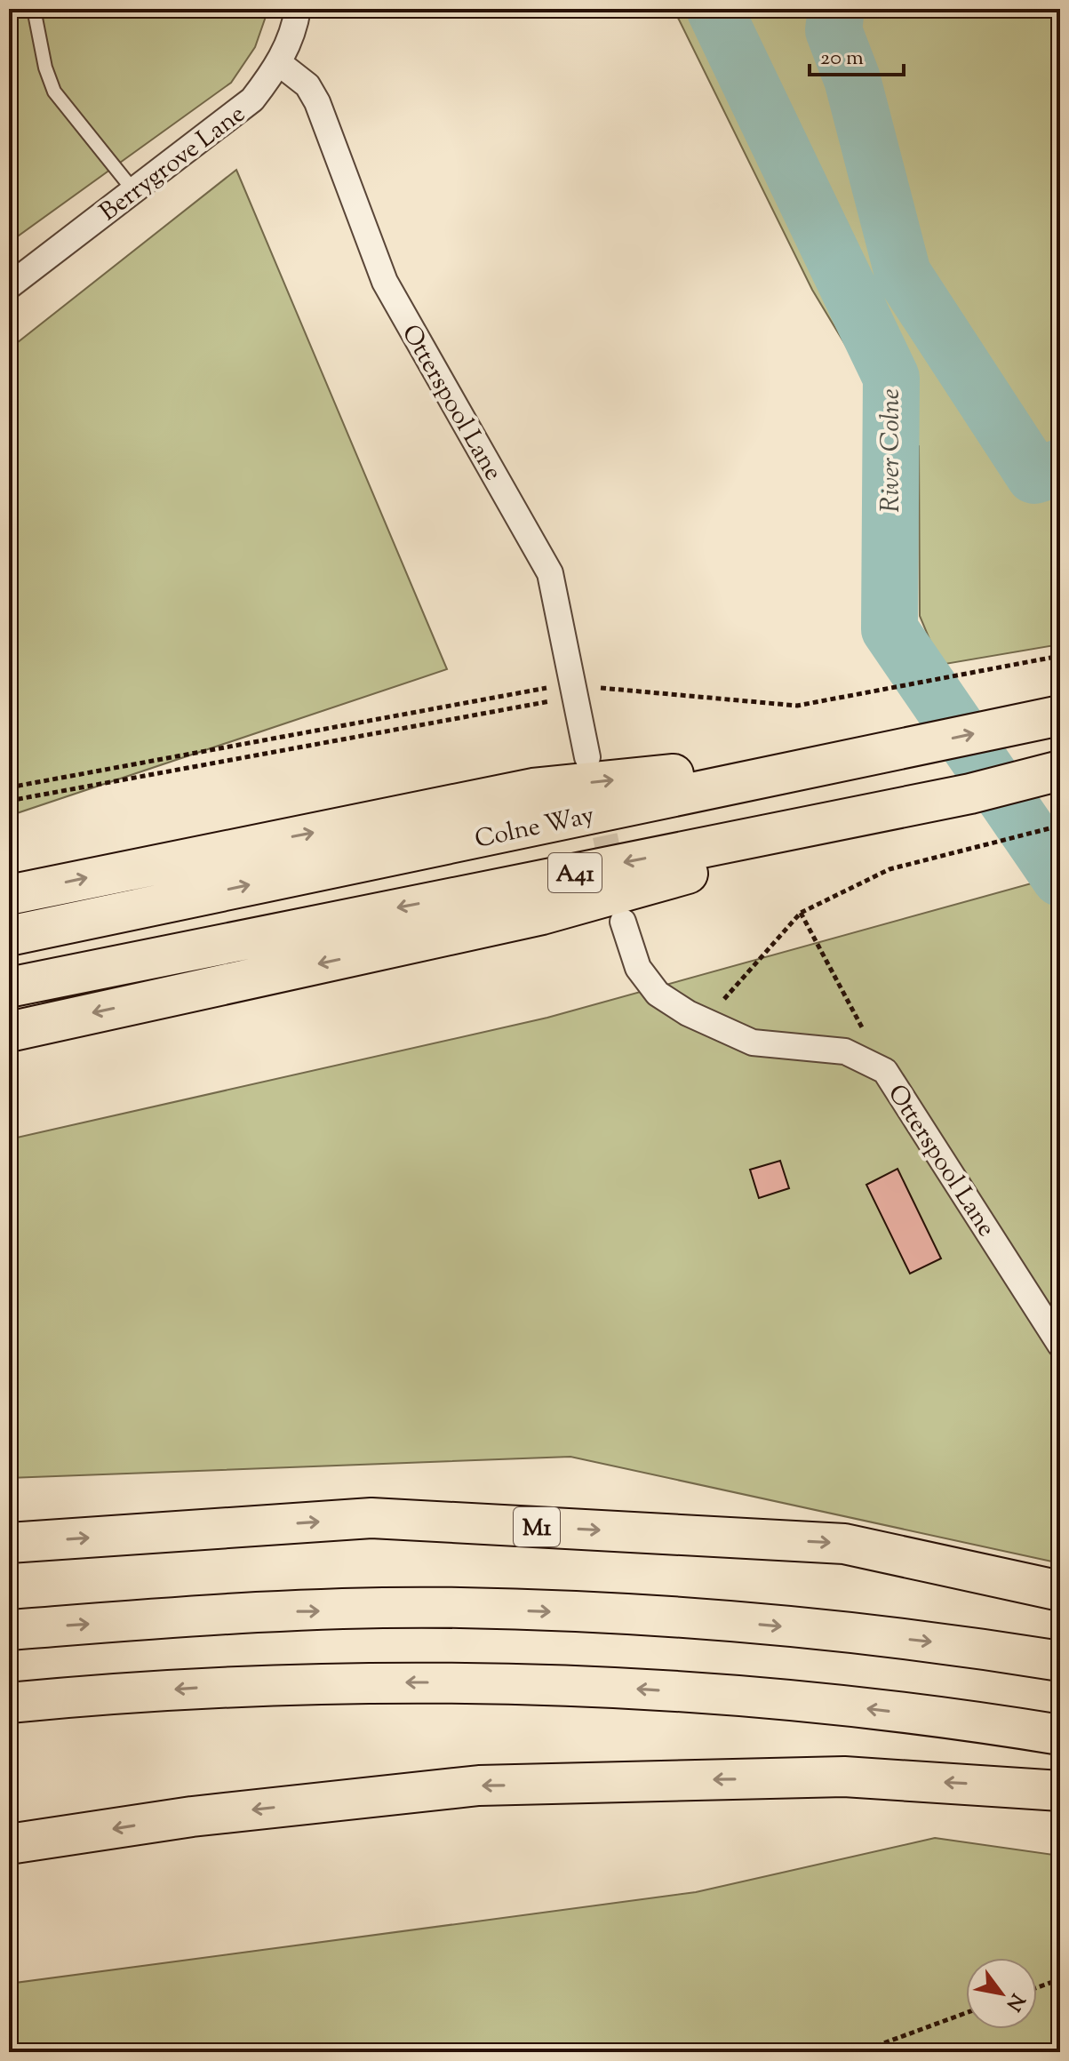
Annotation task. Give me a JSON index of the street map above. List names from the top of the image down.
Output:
{
  "streets": {
    "highway": ["Colne Way", "A41", "M1"],
    "street": ["Berrygrove Lane", "Otterspool Lane"]
  },
  "crossings": [
    ["Berrygrove Lane", "Otterspool Lane"]
  ],
  "water": ["River Colne"],
  "scale_bar": "20 m",
  "north": "bottom right"
}
